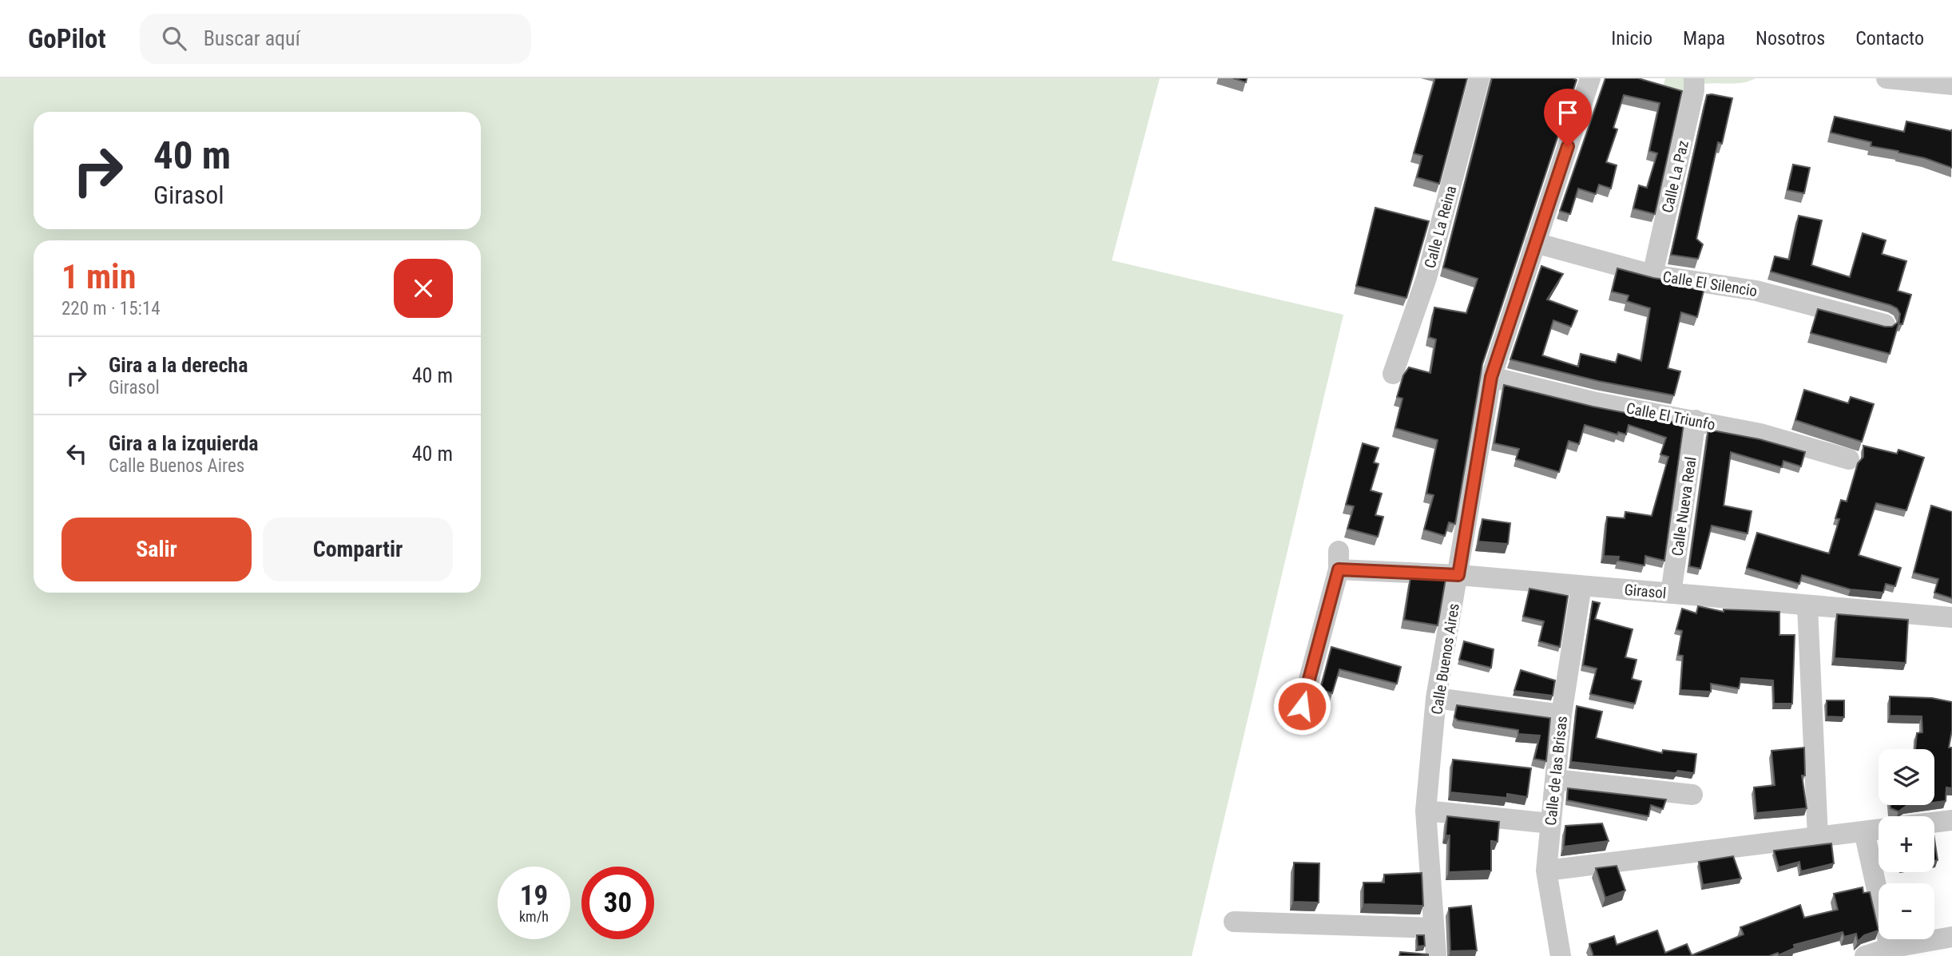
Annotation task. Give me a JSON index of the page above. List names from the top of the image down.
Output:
{
  "streets": {
    "street": [
      "Calle La Paz",
      "Calle La Reina",
      "Calle El Silencio",
      "Calle El Triunfo",
      "Calle Nueva Real",
      "Girasol",
      "Calle Buenos Aires",
      "Calle de las Brisas"
    ]
  },
  "crossings": [
    ["Calle La Paz", "Calle El Silencio"],
    ["Calle El Silencio", "Calle Buenos Aires"],
    ["Calle El Triunfo", "Calle Nueva Real"],
    ["Calle El Triunfo", "Calle Buenos Aires"],
    ["Calle Nueva Real", "Girasol"],
    ["Girasol", "Calle Buenos Aires"],
    ["Girasol", "Calle de las Brisas"]
  ],
  "page": {
    "header": "GoPilot",
    "search": "Buscar aquí",
    "nav": [
      "Inicio",
      "Mapa",
      "Nosotros",
      "Contacto"
    ],
    "turn": ["40 m", "Girasol"],
    "heading": ["1 min", "220 m · 15:14"],
    "list": [
      {
        "name": "Gira a la derecha",
        "note": "Girasol",
        "value": "40 m"
      },
      {
        "name": "Gira a la izquierda",
        "note": "Calle Buenos Aires",
        "value": "40 m"
      }
    ],
    "buttons": ["Salir", "Compartir"],
    "map_buttons": ["+", "−"],
    "speed": "19 km/h",
    "limit": "30"
  }
}
